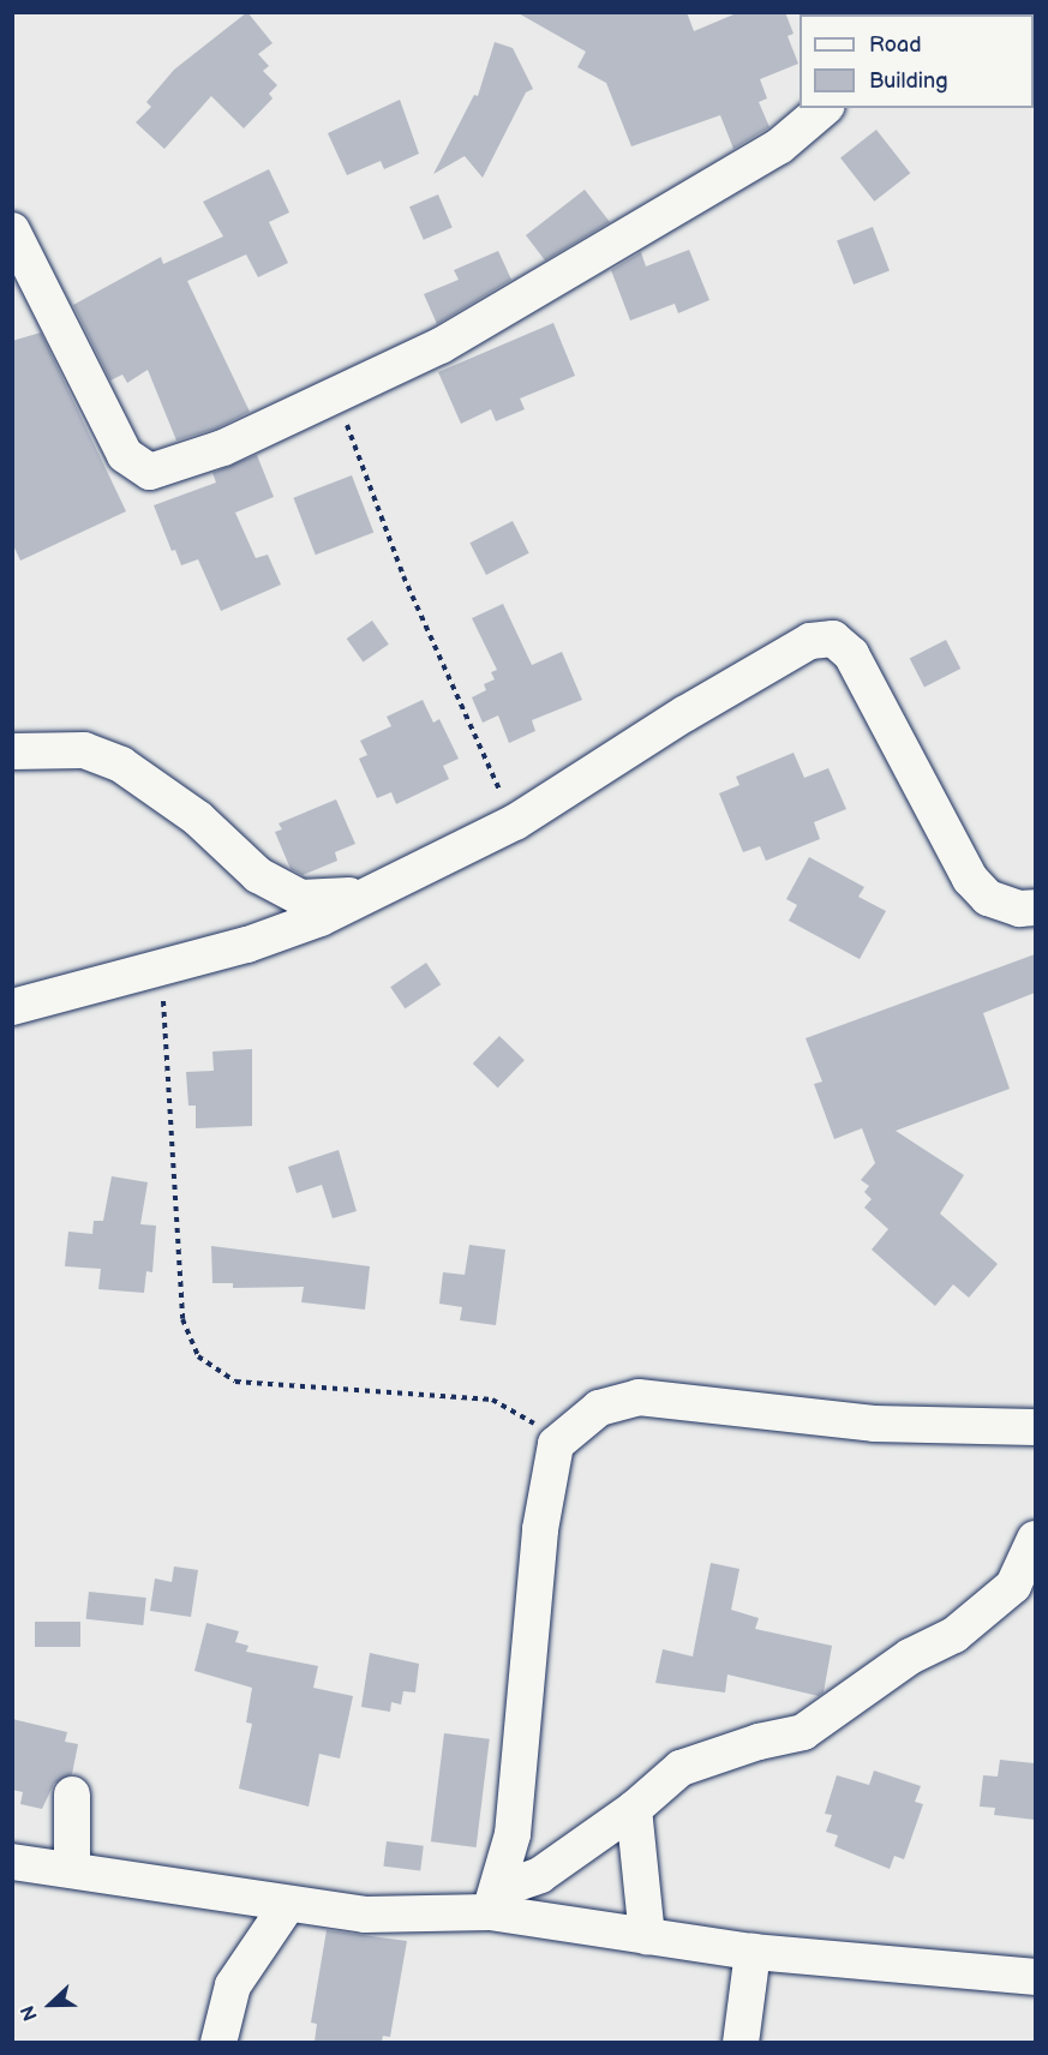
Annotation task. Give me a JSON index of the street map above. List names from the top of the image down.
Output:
{
  "legend": ["Road", "Building"],
  "north": "left"
}
